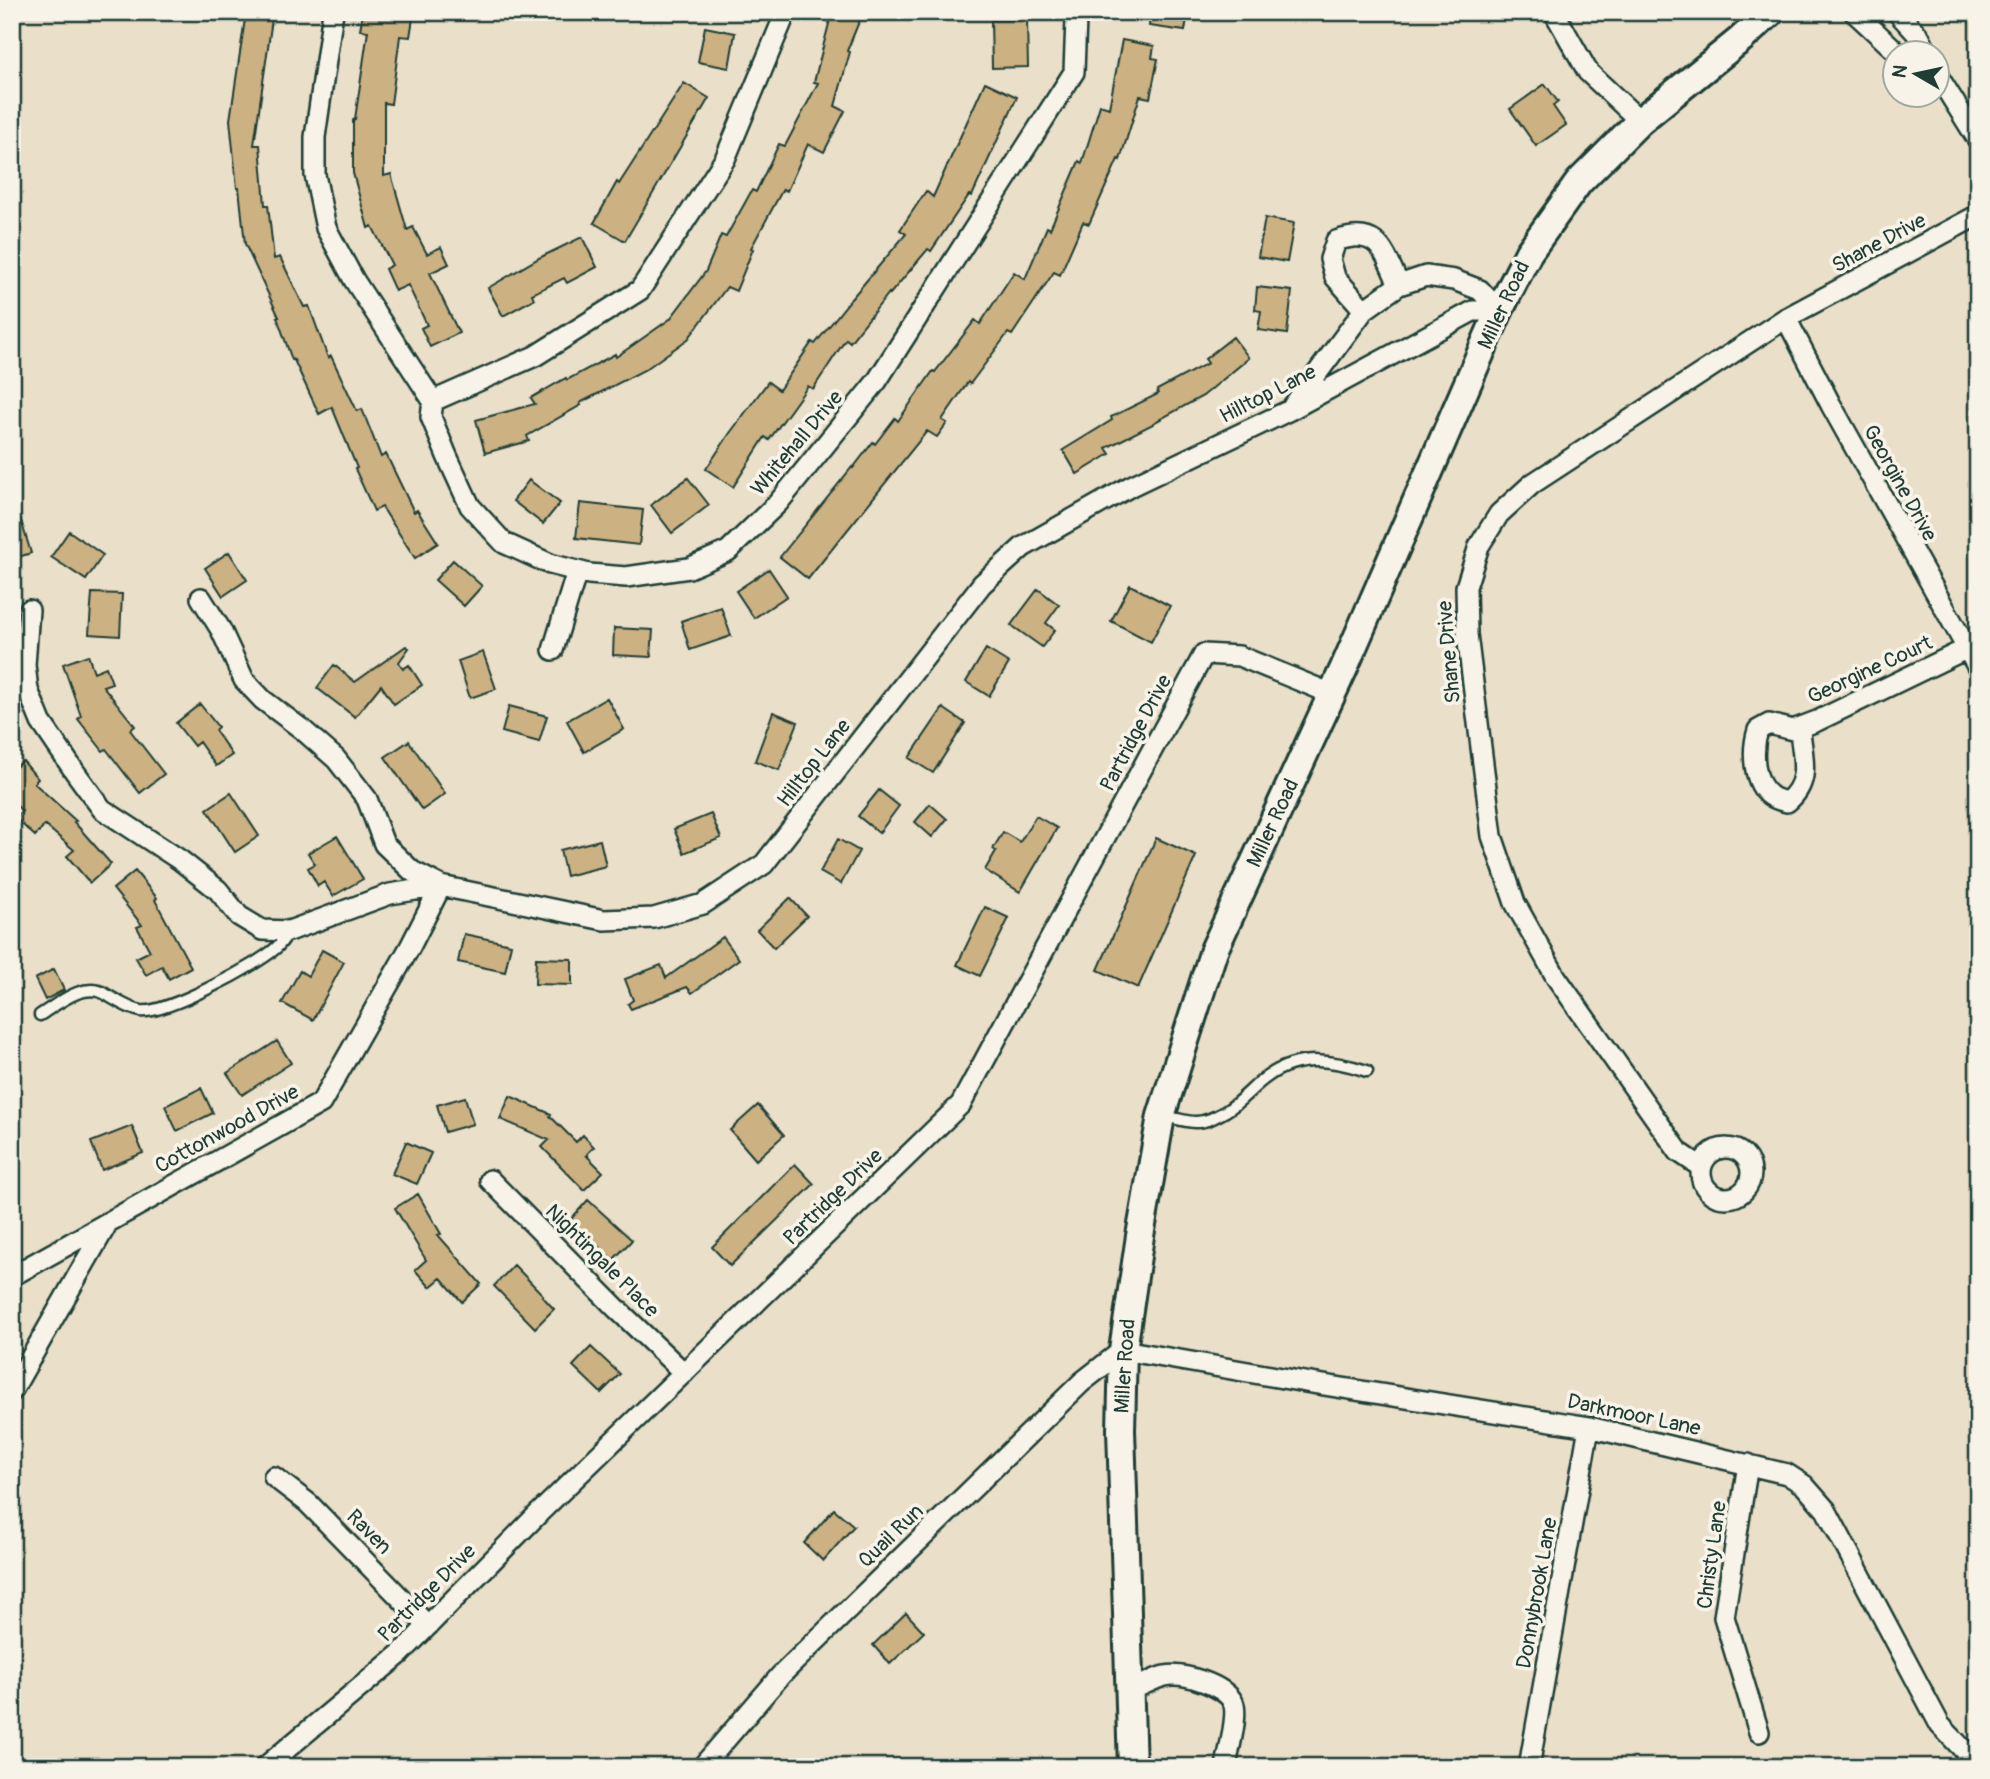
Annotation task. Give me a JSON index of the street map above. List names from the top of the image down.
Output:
{
  "streets": {
    "street": [
      "Shane Drive",
      "Miller Road",
      "Hilltop Lane",
      "Whitehall Drive",
      "Georgine Drive",
      "Georgine Court",
      "Partridge Drive",
      "Cottonwood Drive",
      "Nightingale Place",
      "Darkmoor Lane",
      "Raven",
      "Quail Run",
      "Christy Lane",
      "Donnybrook Lane"
    ]
  },
  "crossings": [
    ["Shane Drive", "Georgine Drive"],
    ["Miller Road", "Hilltop Lane"],
    ["Miller Road", "Partridge Drive"],
    ["Miller Road", "Darkmoor Lane"],
    ["Miller Road", "Quail Run"],
    ["Hilltop Lane", "Cottonwood Drive"],
    ["Georgine Drive", "Georgine Court"],
    ["Partridge Drive", "Nightingale Place"],
    ["Partridge Drive", "Raven"],
    ["Darkmoor Lane", "Quail Run"],
    ["Darkmoor Lane", "Christy Lane"],
    ["Darkmoor Lane", "Donnybrook Lane"]
  ],
  "north": "left"
}
